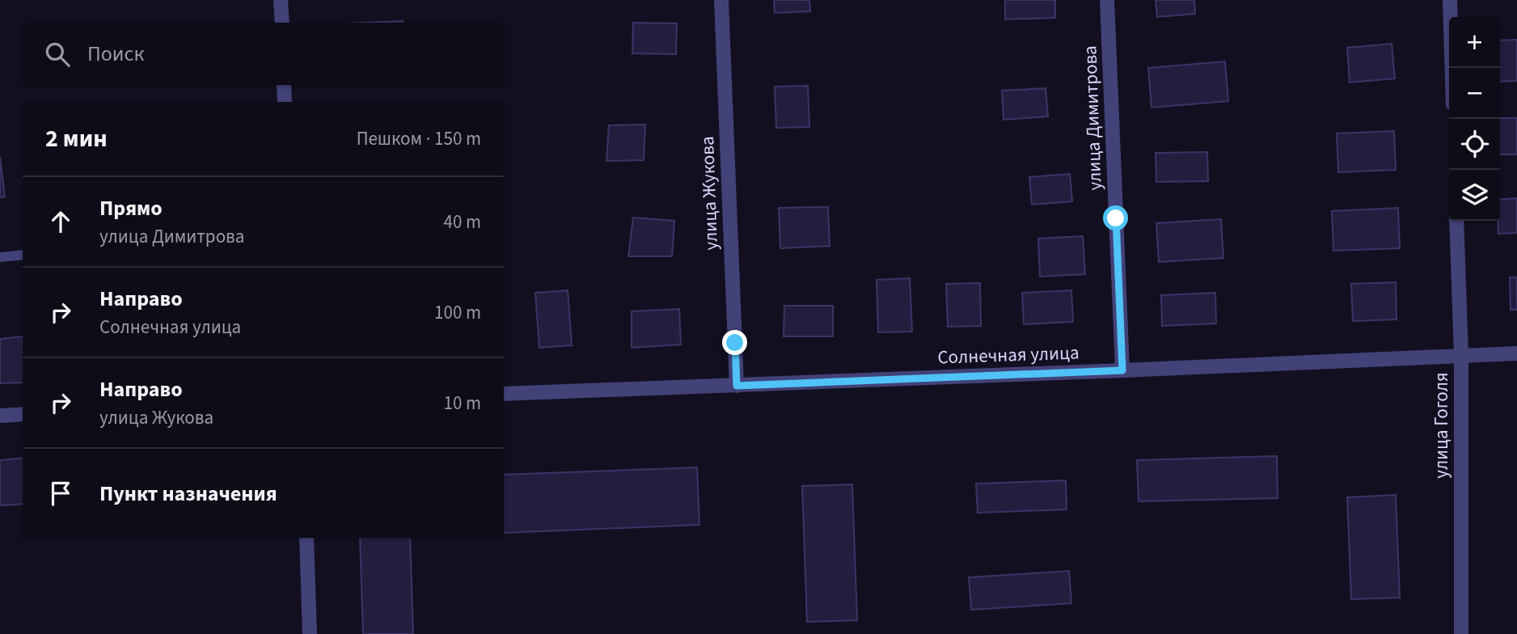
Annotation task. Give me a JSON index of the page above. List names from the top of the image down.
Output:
{
  "streets": {
    "street": [
      "улица Димитрова",
      "улица Жукова",
      "Солнечная улица",
      "улица Гоголя"
    ]
  },
  "crossings": [
    ["улица Димитрова", "Солнечная улица"],
    ["улица Жукова", "Солнечная улица"],
    ["Солнечная улица", "улица Гоголя"]
  ],
  "page": {
    "map_buttons": ["+", "−"],
    "search": "Поиск",
    "heading": ["2 мин", "Пешком · 150 m"],
    "list": [
      ["Прямо", "улица Димитрова", "40 m"],
      ["Направо", "Солнечная улица", "100 m"],
      ["Направо", "улица Жукова", "10 m"],
      "Пункт назначения"
    ]
  }
}
